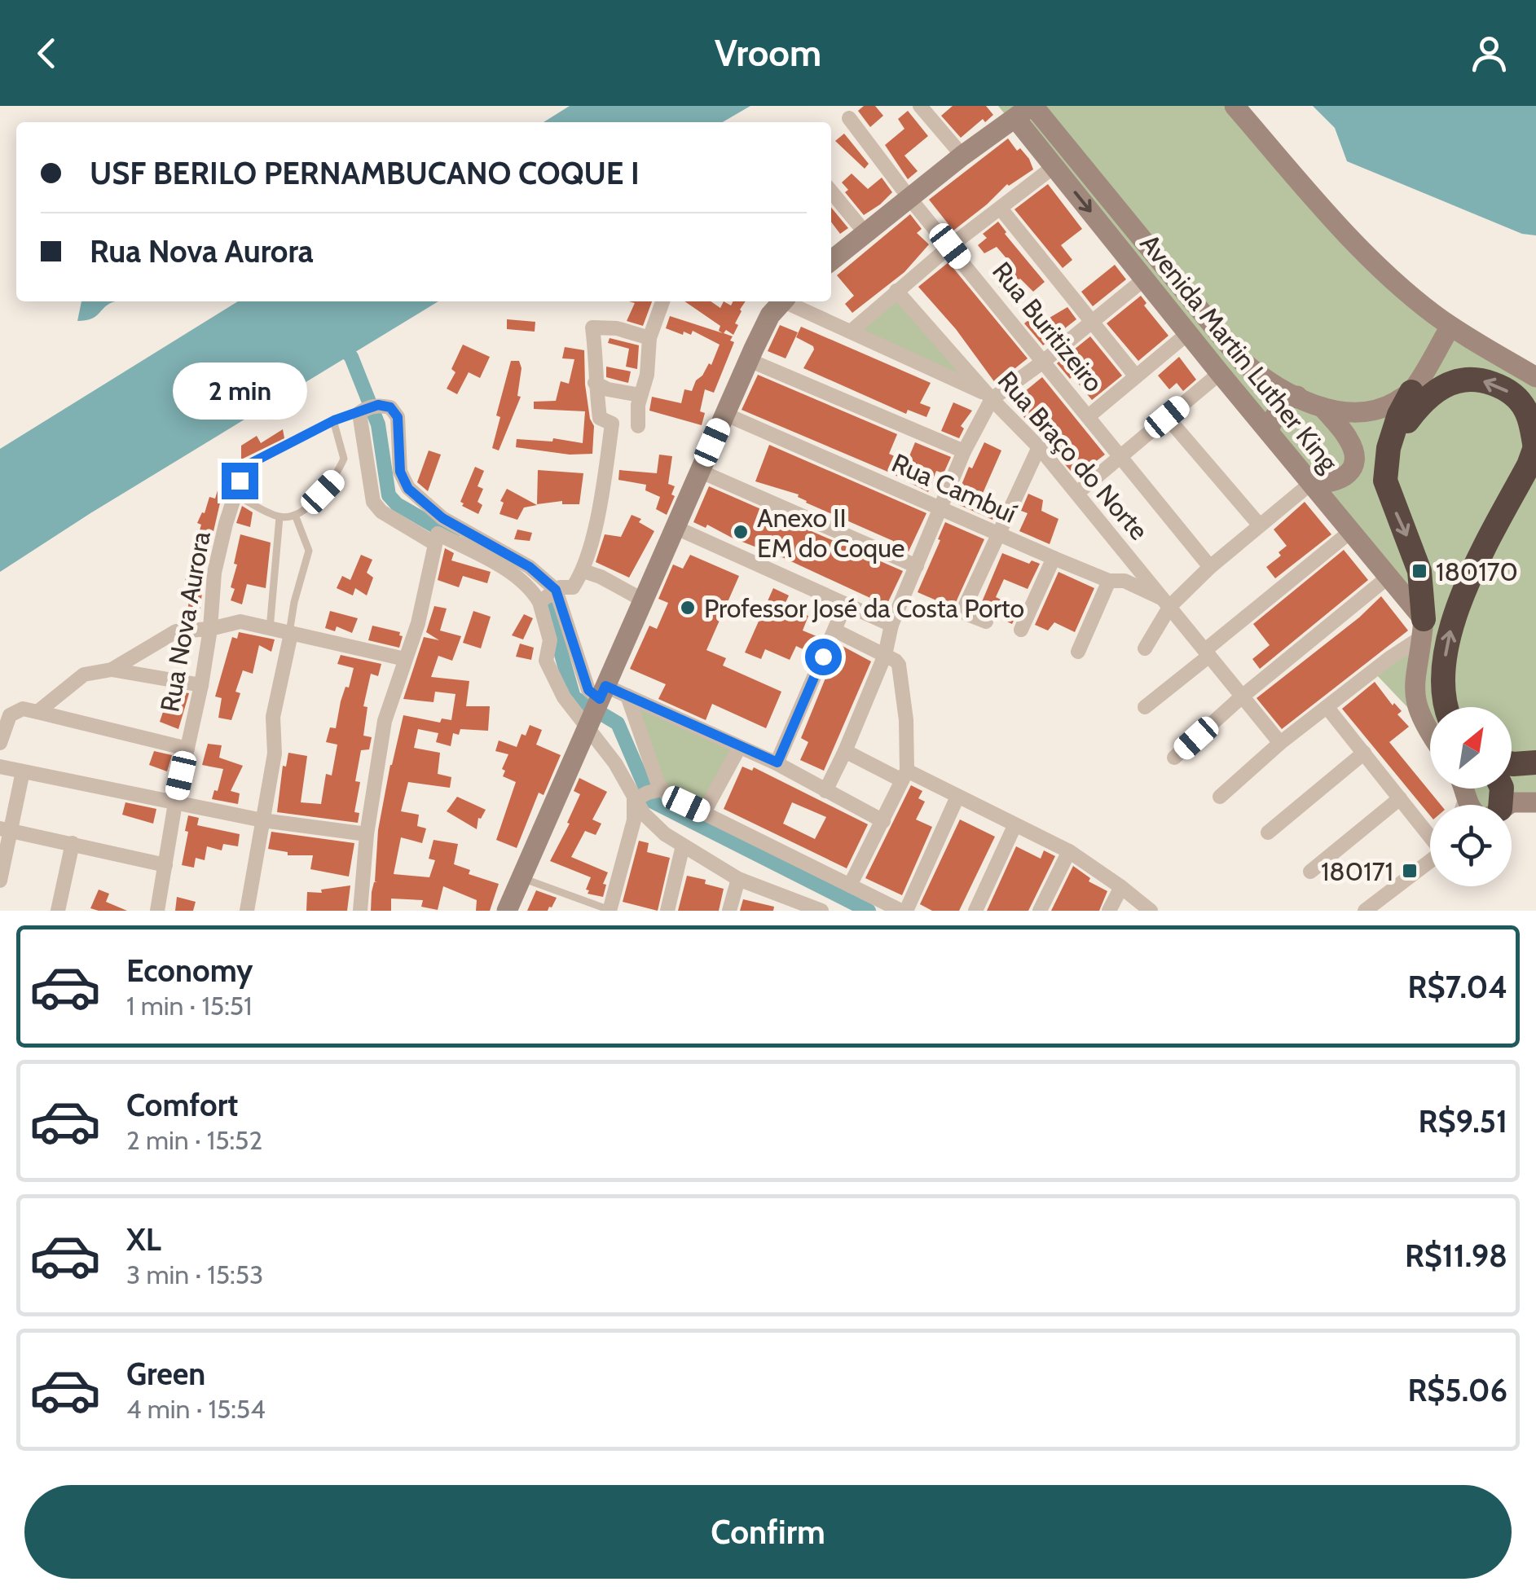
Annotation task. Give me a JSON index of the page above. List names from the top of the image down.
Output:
{
  "streets": {
    "street": [
      "Rua Buritizeiro",
      "Avenida Martin Luther King",
      "Rua Braço do Norte",
      "Rua Cambuí",
      "Rua Nova Aurora"
    ]
  },
  "crossings": [
    ["Rua Braço do Norte", "Rua Cambuí"]
  ],
  "places": {
    "other": ["Anexo II EM do Coque", "Professor José da Costa Porto"],
    "transit": ["180170", "180171"]
  },
  "north": "top right",
  "page": {
    "header": "Vroom",
    "banner": ["USF BERILO PERNAMBUCANO COQUE I", "Rua Nova Aurora"],
    "bubble": "2 min",
    "list": [
      {
        "name": "Economy",
        "note": "1 min · 15:51",
        "value": "R$7.04"
      },
      {
        "name": "Comfort",
        "note": "2 min · 15:52",
        "value": "R$9.51"
      },
      {
        "name": "XL",
        "note": "3 min · 15:53",
        "value": "R$11.98"
      },
      {
        "name": "Green",
        "note": "4 min · 15:54",
        "value": "R$5.06"
      }
    ],
    "buttons": "Confirm"
  }
}
